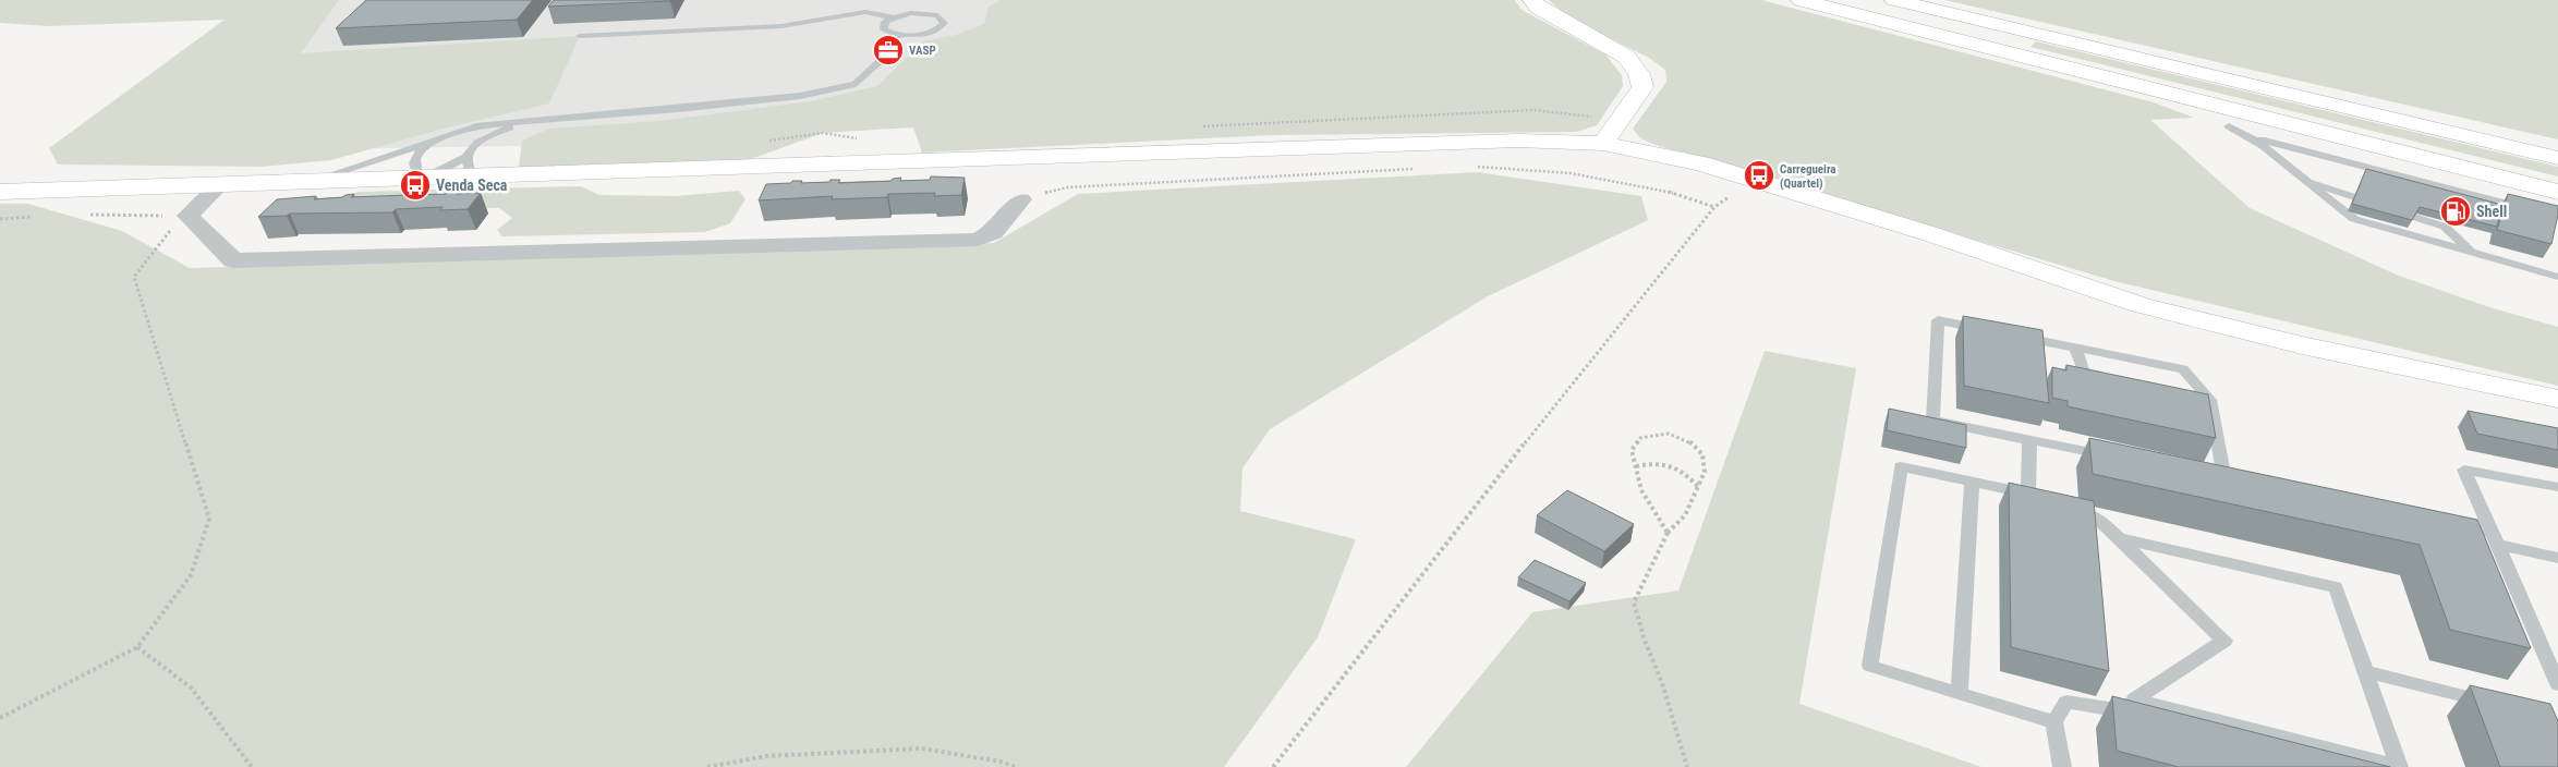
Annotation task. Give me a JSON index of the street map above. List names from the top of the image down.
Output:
{
  "places": {
    "office": ["VASP"],
    "bus stop": ["Carregueira (Quartel)", "Venda Seca"],
    "fuel station": ["Shell"]
  }
}
